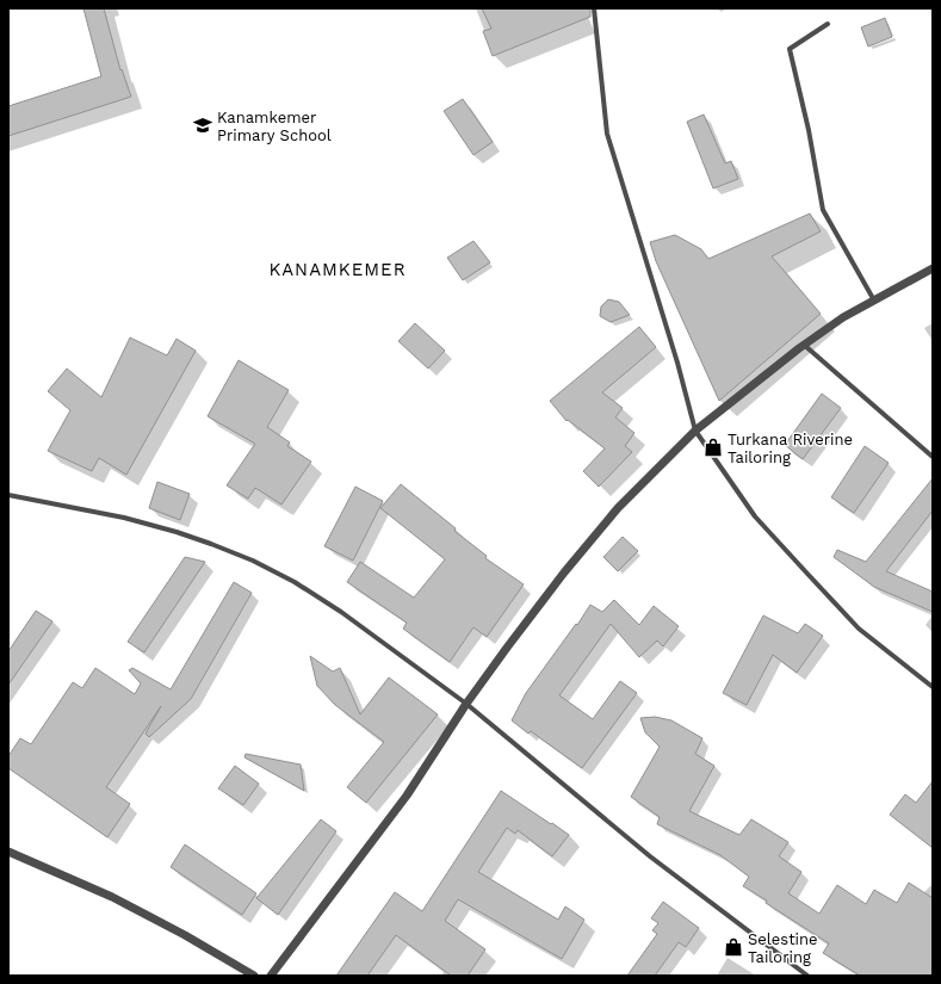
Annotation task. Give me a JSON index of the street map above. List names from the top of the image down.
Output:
{
  "districts": ["KANAMKEMER"],
  "places": {
    "school or university": ["Kanamkemer Primary School"],
    "shop": ["Turkana Riverine Tailoring", "Selestine Tailoring"]
  }
}
